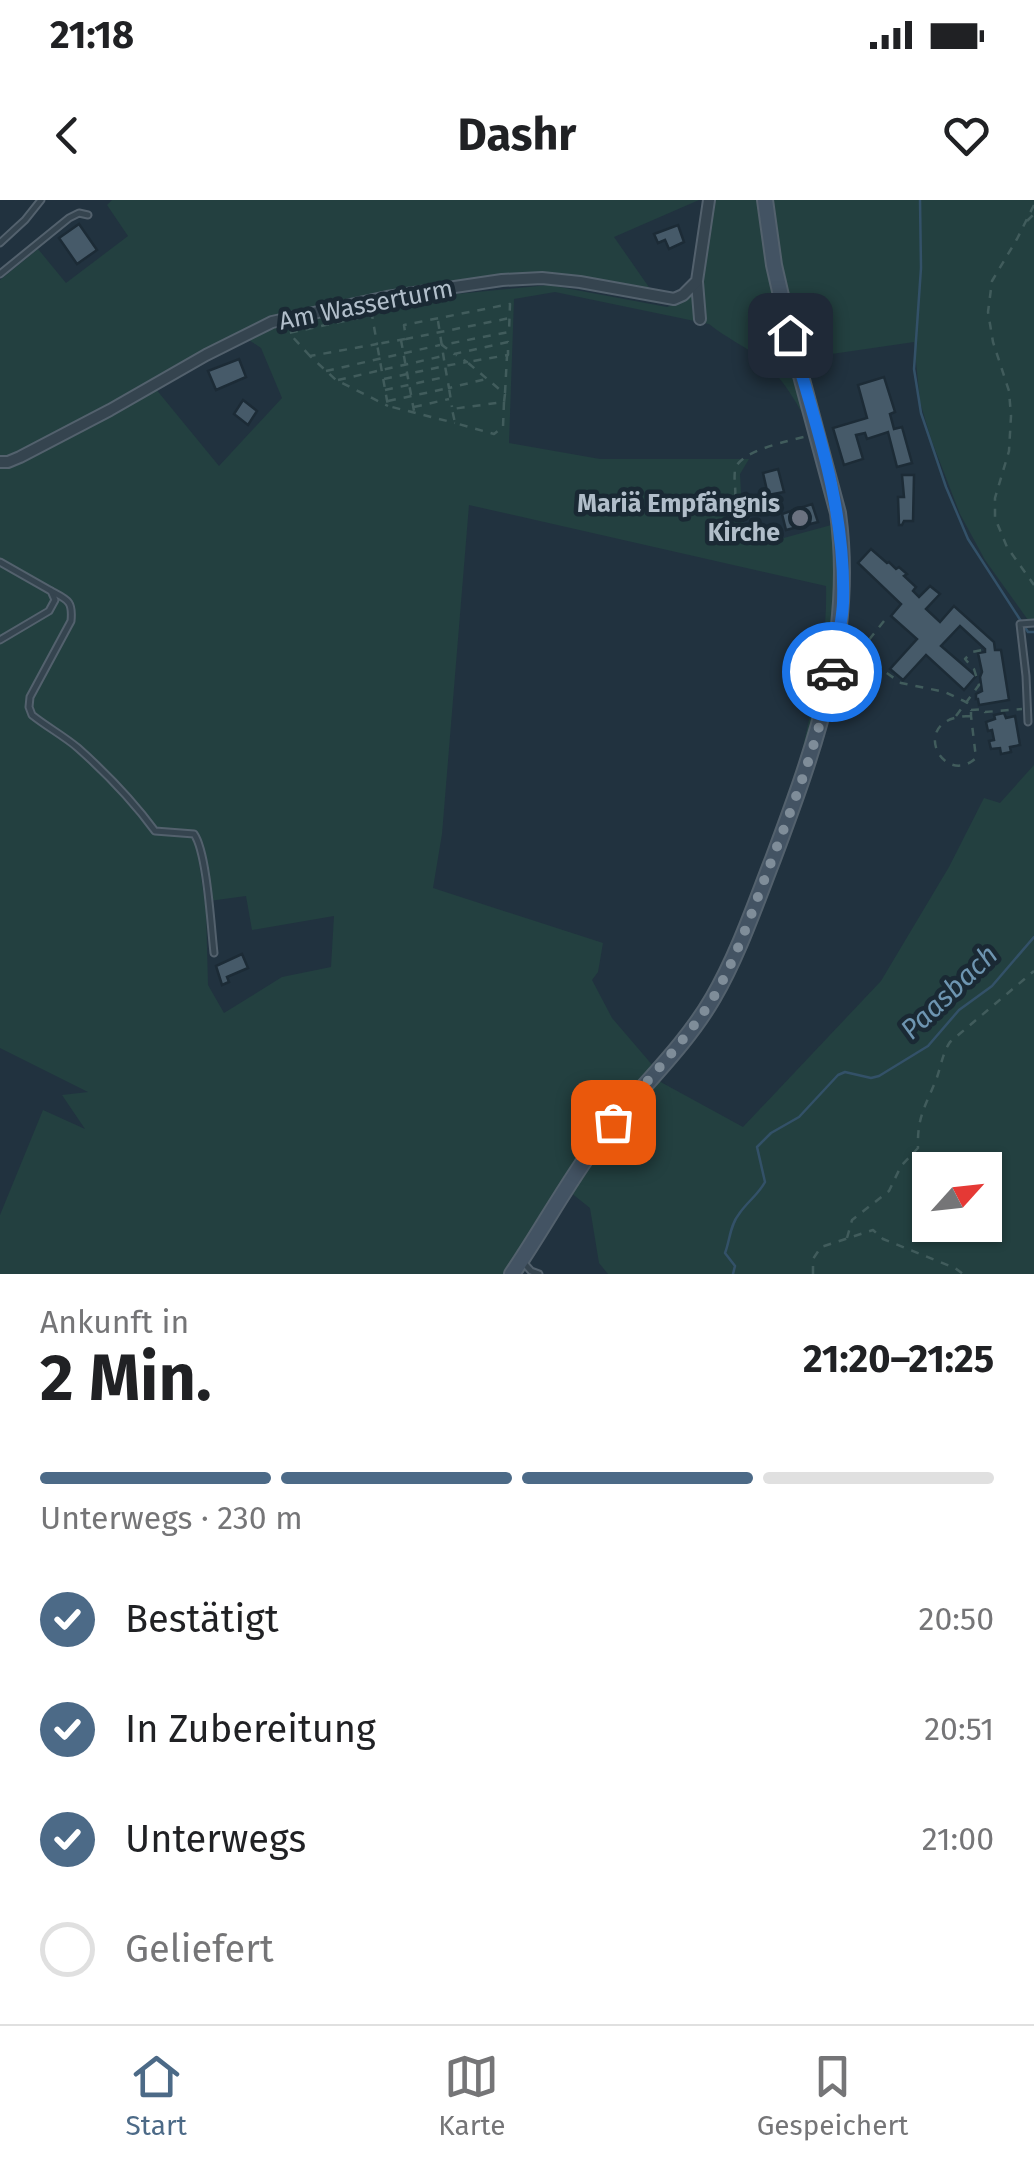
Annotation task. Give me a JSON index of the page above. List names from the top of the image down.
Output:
{
  "streets": {
    "street": ["Am Wasserturm"]
  },
  "water": ["Paasbach"],
  "places": ["Mariä Empfängnis Kirche"],
  "north": "top right",
  "page": {
    "status": "21:18",
    "header": "Dashr",
    "heading": ["2 Min.", "Ankunft in", "21:20–21:25"],
    "bar": "Unterwegs · 230 m",
    "list": [
      ["Bestätigt", "20:50"],
      ["In Zubereitung", "20:51"],
      ["Unterwegs", "21:00"],
      "Geliefert"
    ],
    "tabs": ["Start", "Karte", "Gespeichert"]
  }
}
